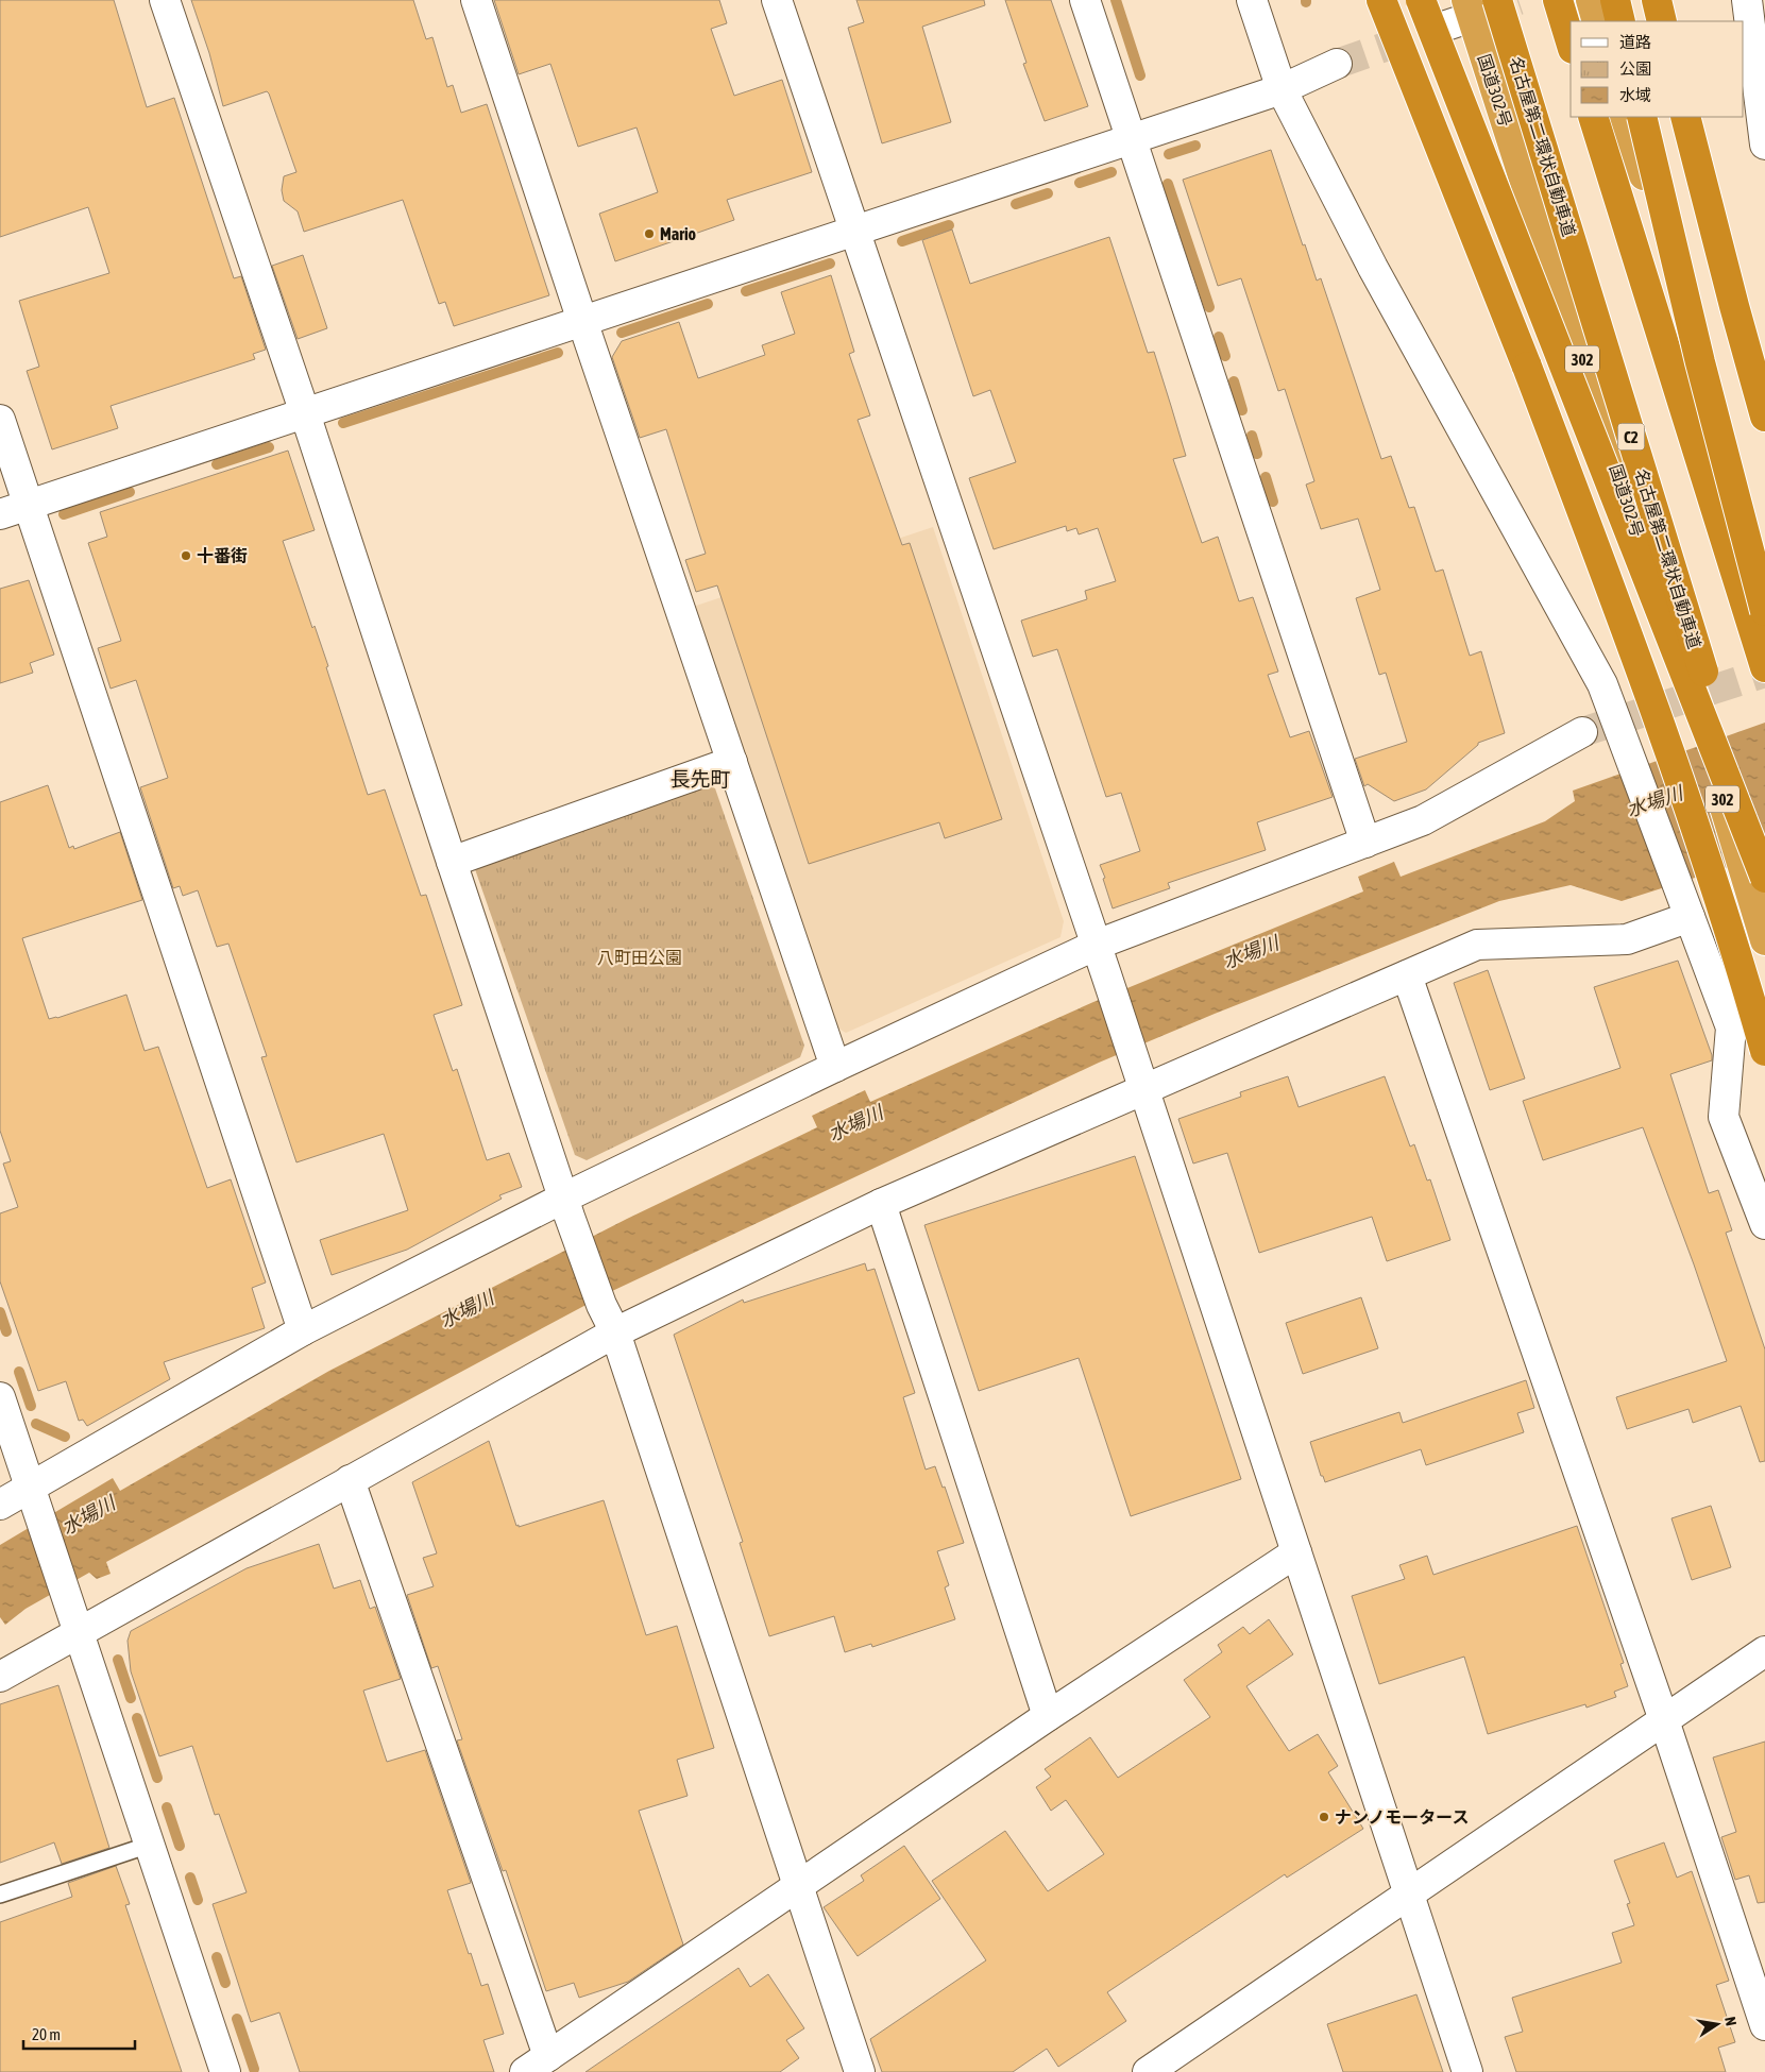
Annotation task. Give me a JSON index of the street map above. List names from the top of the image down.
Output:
{
  "streets": {
    "highway": [
      "国道302号",
      "名古屋第二環状自動車道",
      "302",
      "C2"
    ]
  },
  "crossings": [
    ["国道302号", "名古屋第二環状自動車道"]
  ],
  "districts": ["長先町"],
  "water": ["水場川"],
  "parks": ["八町田公園"],
  "places": ["Mario", "十番街", "ナンノモータース"],
  "legend": ["道路", "公園", "水域"],
  "scale_bar": "20 m",
  "north": "right"
}
